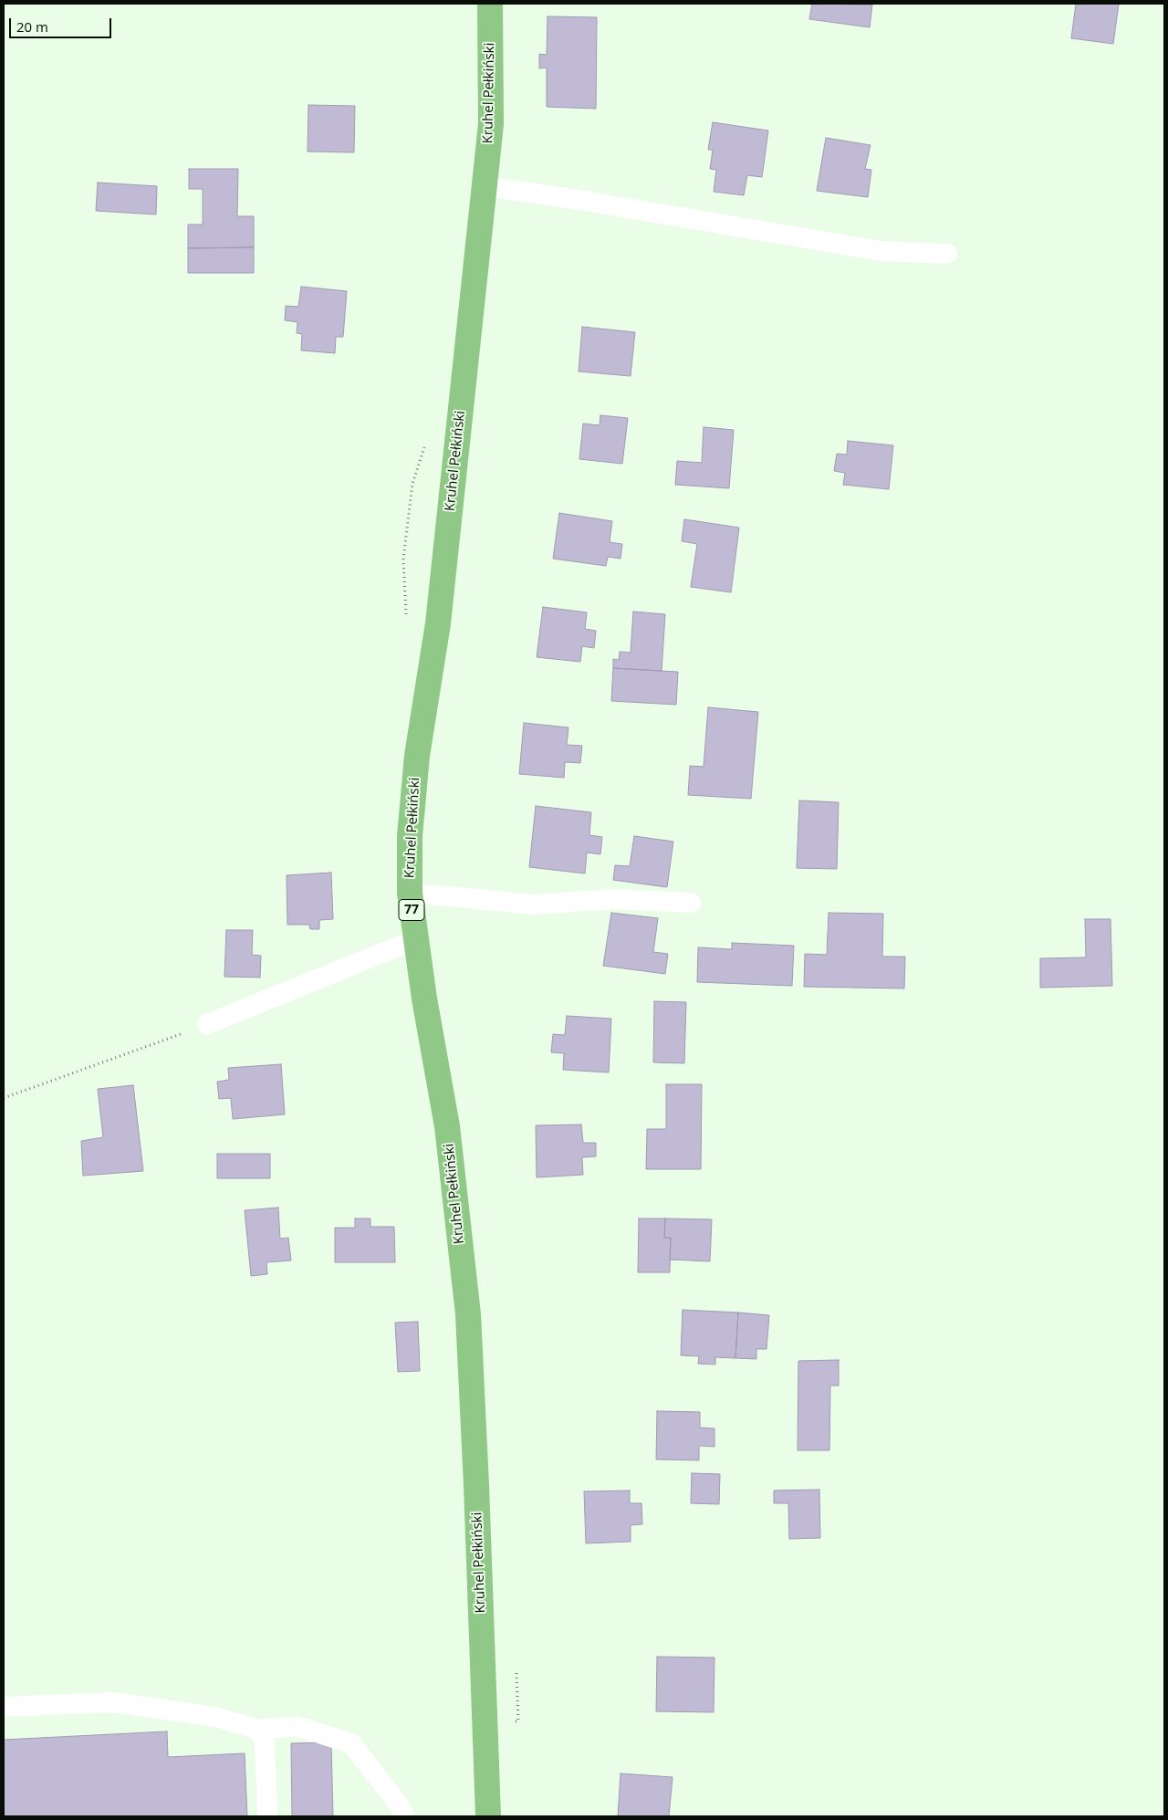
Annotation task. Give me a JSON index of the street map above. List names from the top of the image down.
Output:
{
  "streets": {
    "main road": ["Kruhel Pełkiński", "77"]
  },
  "scale_bar": "20 m"
}
